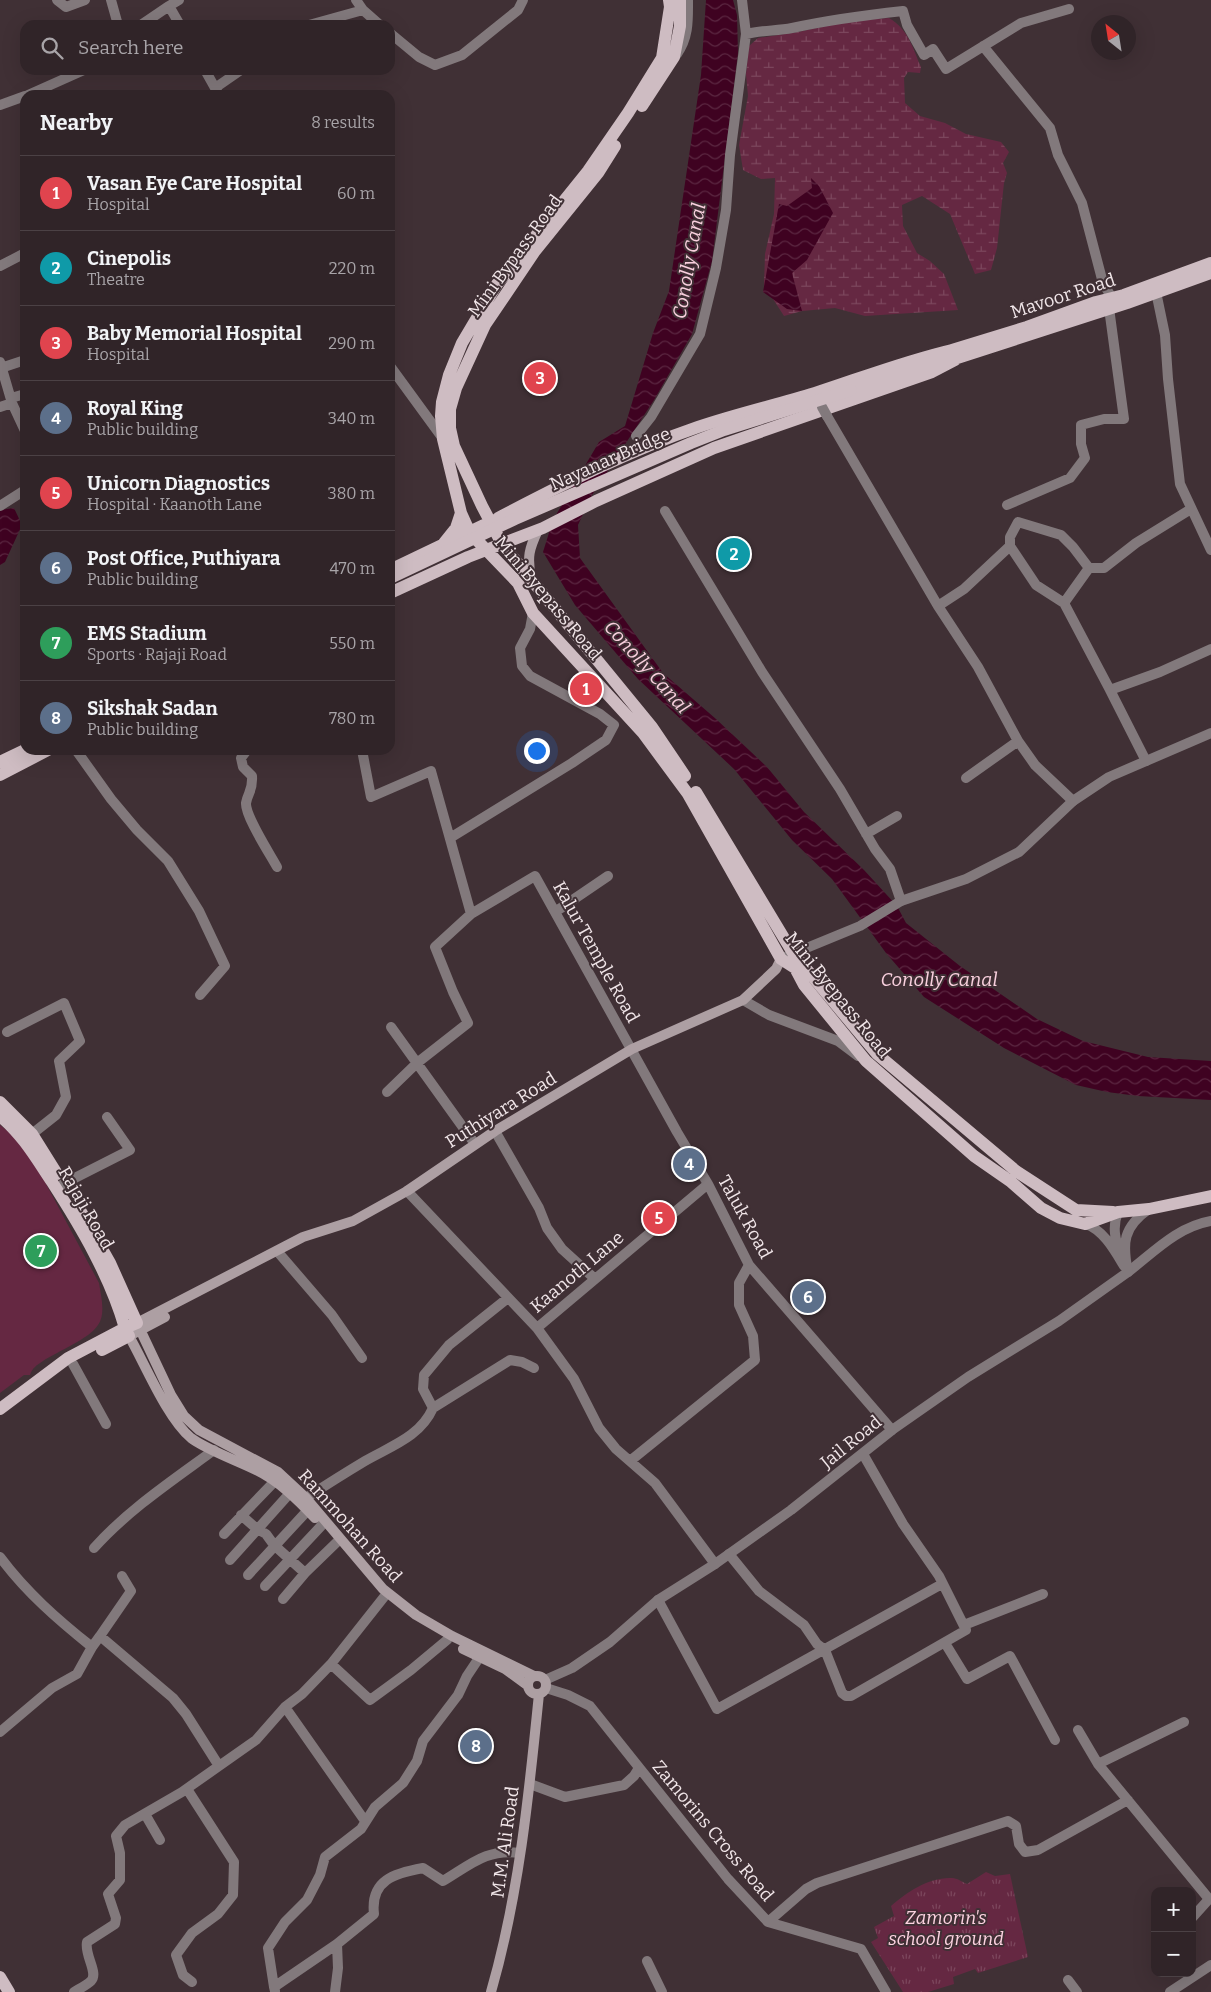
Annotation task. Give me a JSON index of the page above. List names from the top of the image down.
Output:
{
  "streets": {
    "main road": [
      "Mini Bypass Road",
      "Mavoor Road",
      "Nayanar Bridge",
      "Mini Byepass Road",
      "Puthiyara Road",
      "Rajaji Road",
      "Rammohan Road",
      "M.M. Ali Road"
    ],
    "street": [
      "Kalur Temple Road",
      "Taluk Road",
      "Kaanoth Lane",
      "Jail Road",
      "Zamorins Cross Road"
    ]
  },
  "crossings": [
    ["Mini Bypass Road", "Mini Byepass Road"],
    ["Mavoor Road", "Nayanar Bridge"],
    ["Mini Byepass Road", "Puthiyara Road"],
    ["Kalur Temple Road", "Puthiyara Road"],
    ["Kalur Temple Road", "Taluk Road"],
    ["Puthiyara Road", "Rajaji Road"],
    ["Puthiyara Road", "Taluk Road"],
    ["Puthiyara Road", "Rammohan Road"],
    ["Rajaji Road", "Rammohan Road"],
    ["Taluk Road", "Kaanoth Lane"],
    ["Taluk Road", "Jail Road"],
    ["Jail Road", "Rammohan Road"],
    ["Jail Road", "Zamorins Cross Road"],
    ["Jail Road", "M.M. Ali Road"],
    ["Rammohan Road", "Zamorins Cross Road"],
    ["Rammohan Road", "M.M. Ali Road"],
    ["Zamorins Cross Road", "M.M. Ali Road"]
  ],
  "water": ["Conolly Canal"],
  "parks": ["Zamorin's school ground"],
  "north": "top left",
  "page": {
    "search": "Search here",
    "heading": ["Nearby", "8 results"],
    "list": [
      {
        "mark": "1",
        "name": "Vasan Eye Care Hospital",
        "note": "Hospital",
        "value": "60 m"
      },
      {
        "mark": "2",
        "name": "Cinepolis",
        "note": "Theatre",
        "value": "220 m"
      },
      {
        "mark": "3",
        "name": "Baby Memorial Hospital",
        "note": "Hospital",
        "value": "290 m"
      },
      {
        "mark": "4",
        "name": "Royal King",
        "note": "Public building",
        "value": "340 m"
      },
      {
        "mark": "5",
        "name": "Unicorn Diagnostics",
        "note": "Hospital · Kaanoth Lane",
        "value": "380 m"
      },
      {
        "mark": "6",
        "name": "Post Office, Puthiyara",
        "note": "Public building",
        "value": "470 m"
      },
      {
        "mark": "7",
        "name": "EMS Stadium",
        "note": "Sports · Rajaji Road",
        "value": "550 m"
      },
      {
        "mark": "8",
        "name": "Sikshak Sadan",
        "note": "Public building",
        "value": "780 m"
      }
    ],
    "pins": [
      "3",
      "2",
      "1",
      "4",
      "5",
      "7",
      "6",
      "8"
    ],
    "map_buttons": ["+", "−"]
  }
}
